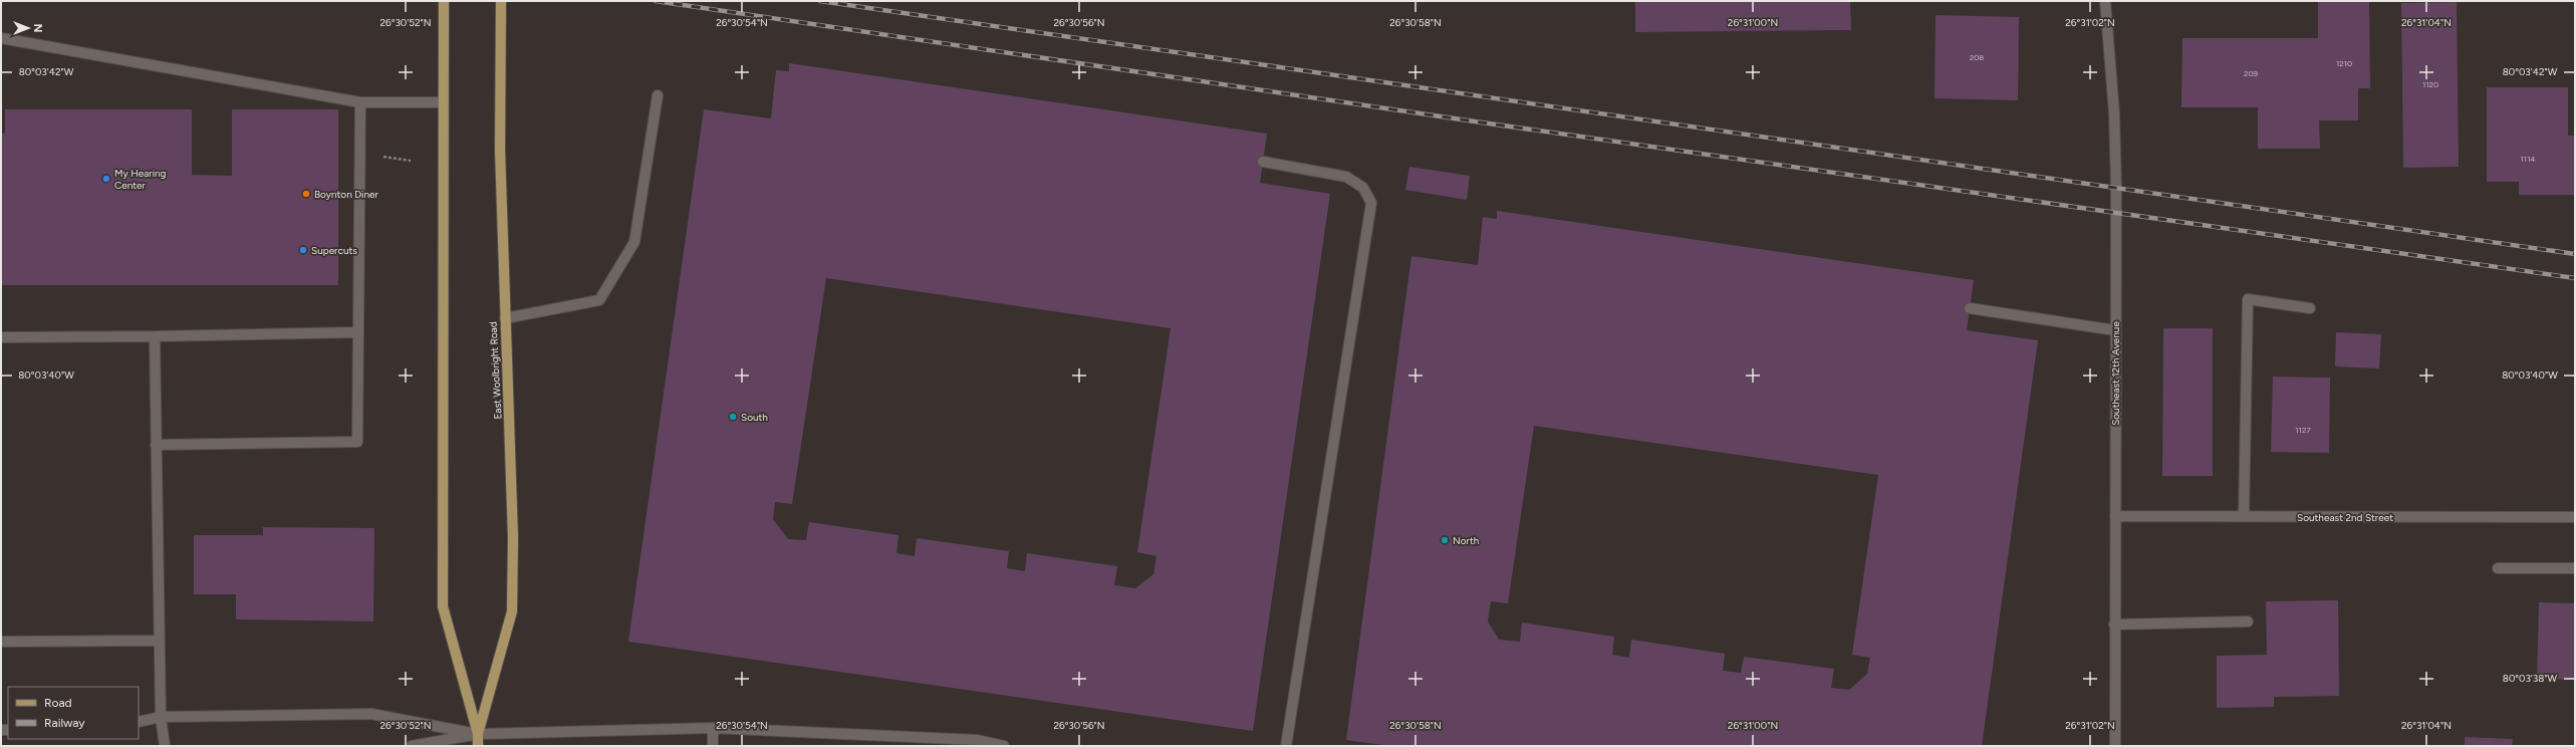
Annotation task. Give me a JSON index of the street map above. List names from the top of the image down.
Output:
{
  "streets": {
    "main road": ["East Woolbright Road"],
    "street": ["Southeast 12th Avenue", "Southeast 2nd Street"]
  },
  "crossings": [
    ["Southeast 12th Avenue", "Southeast 2nd Street"]
  ],
  "places": [
    "My Hearing Center",
    "Boynton Diner",
    "Supercuts",
    "South",
    "North"
  ],
  "house_numbers": [
    "208",
    "1210",
    "209",
    "1120",
    "1114",
    "1127"
  ],
  "legend": ["Road", "Railway"],
  "north": "right",
  "coordinates": [
    "26°30'52\"N",
    "26°30'54\"N",
    "26°30'56\"N",
    "26°30'58\"N",
    "26°31'00\"N",
    "26°31'02\"N",
    "26°31'04\"N",
    "80°03'42\"W",
    "80°03'40\"W",
    "80°03'38\"W"
  ]
}
